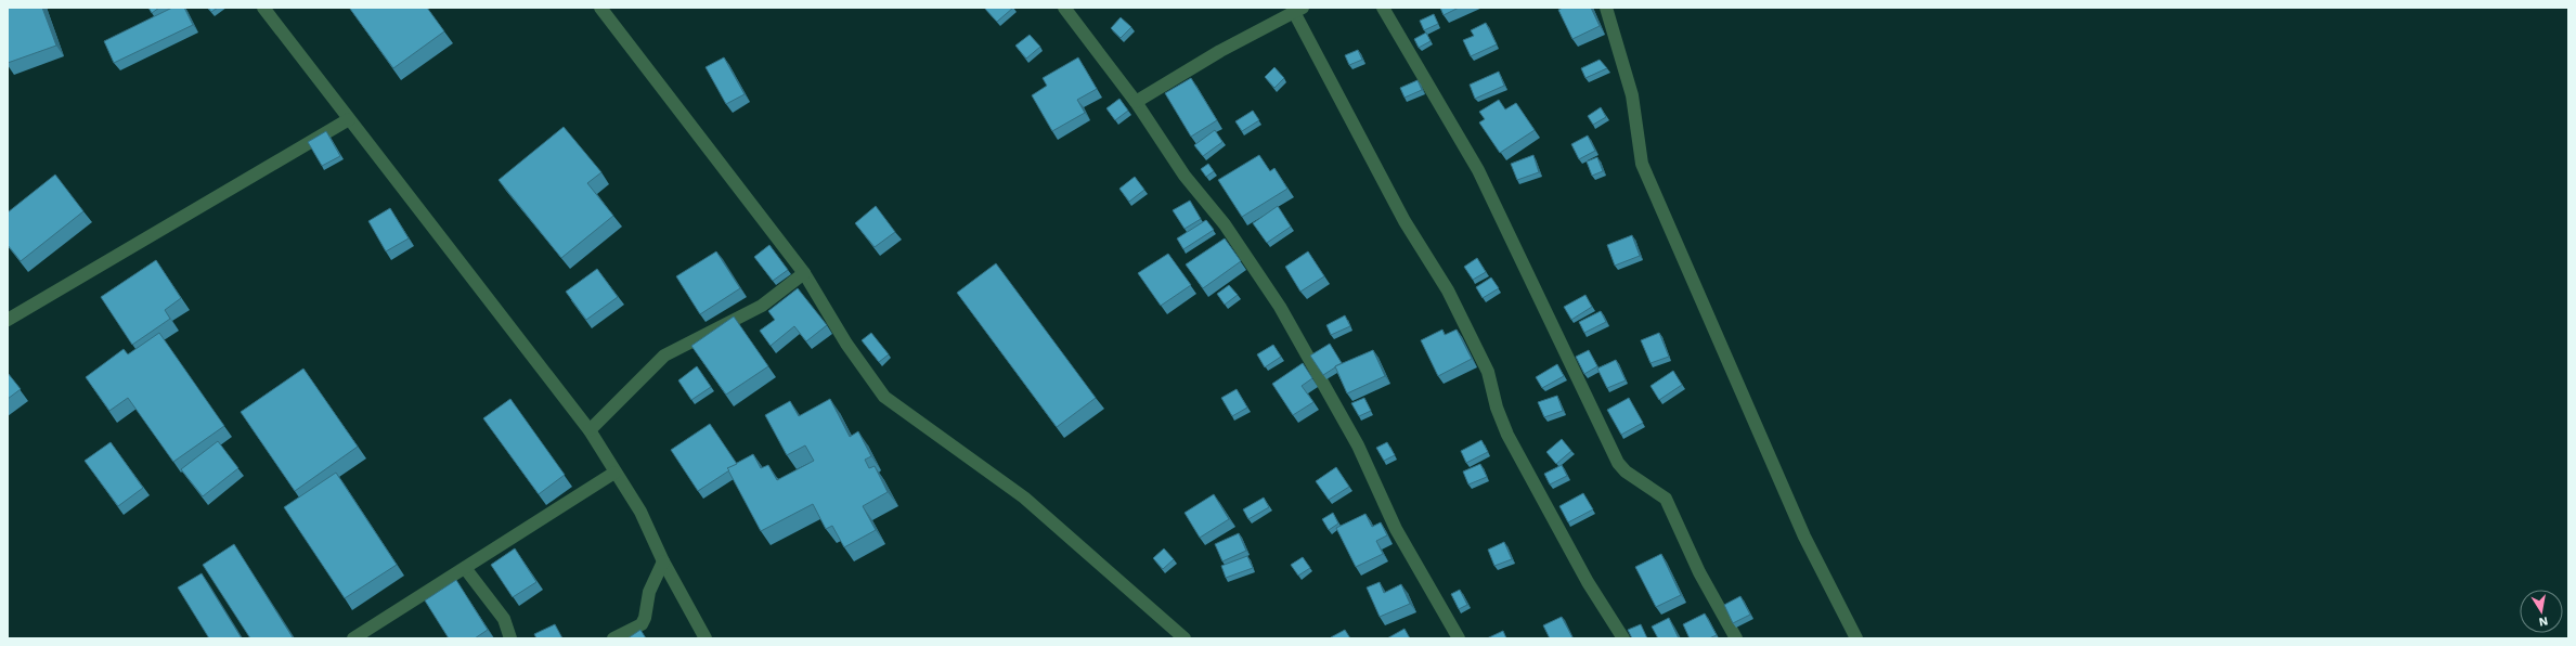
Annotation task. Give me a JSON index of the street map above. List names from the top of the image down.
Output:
{
  "north": "bottom"
}
